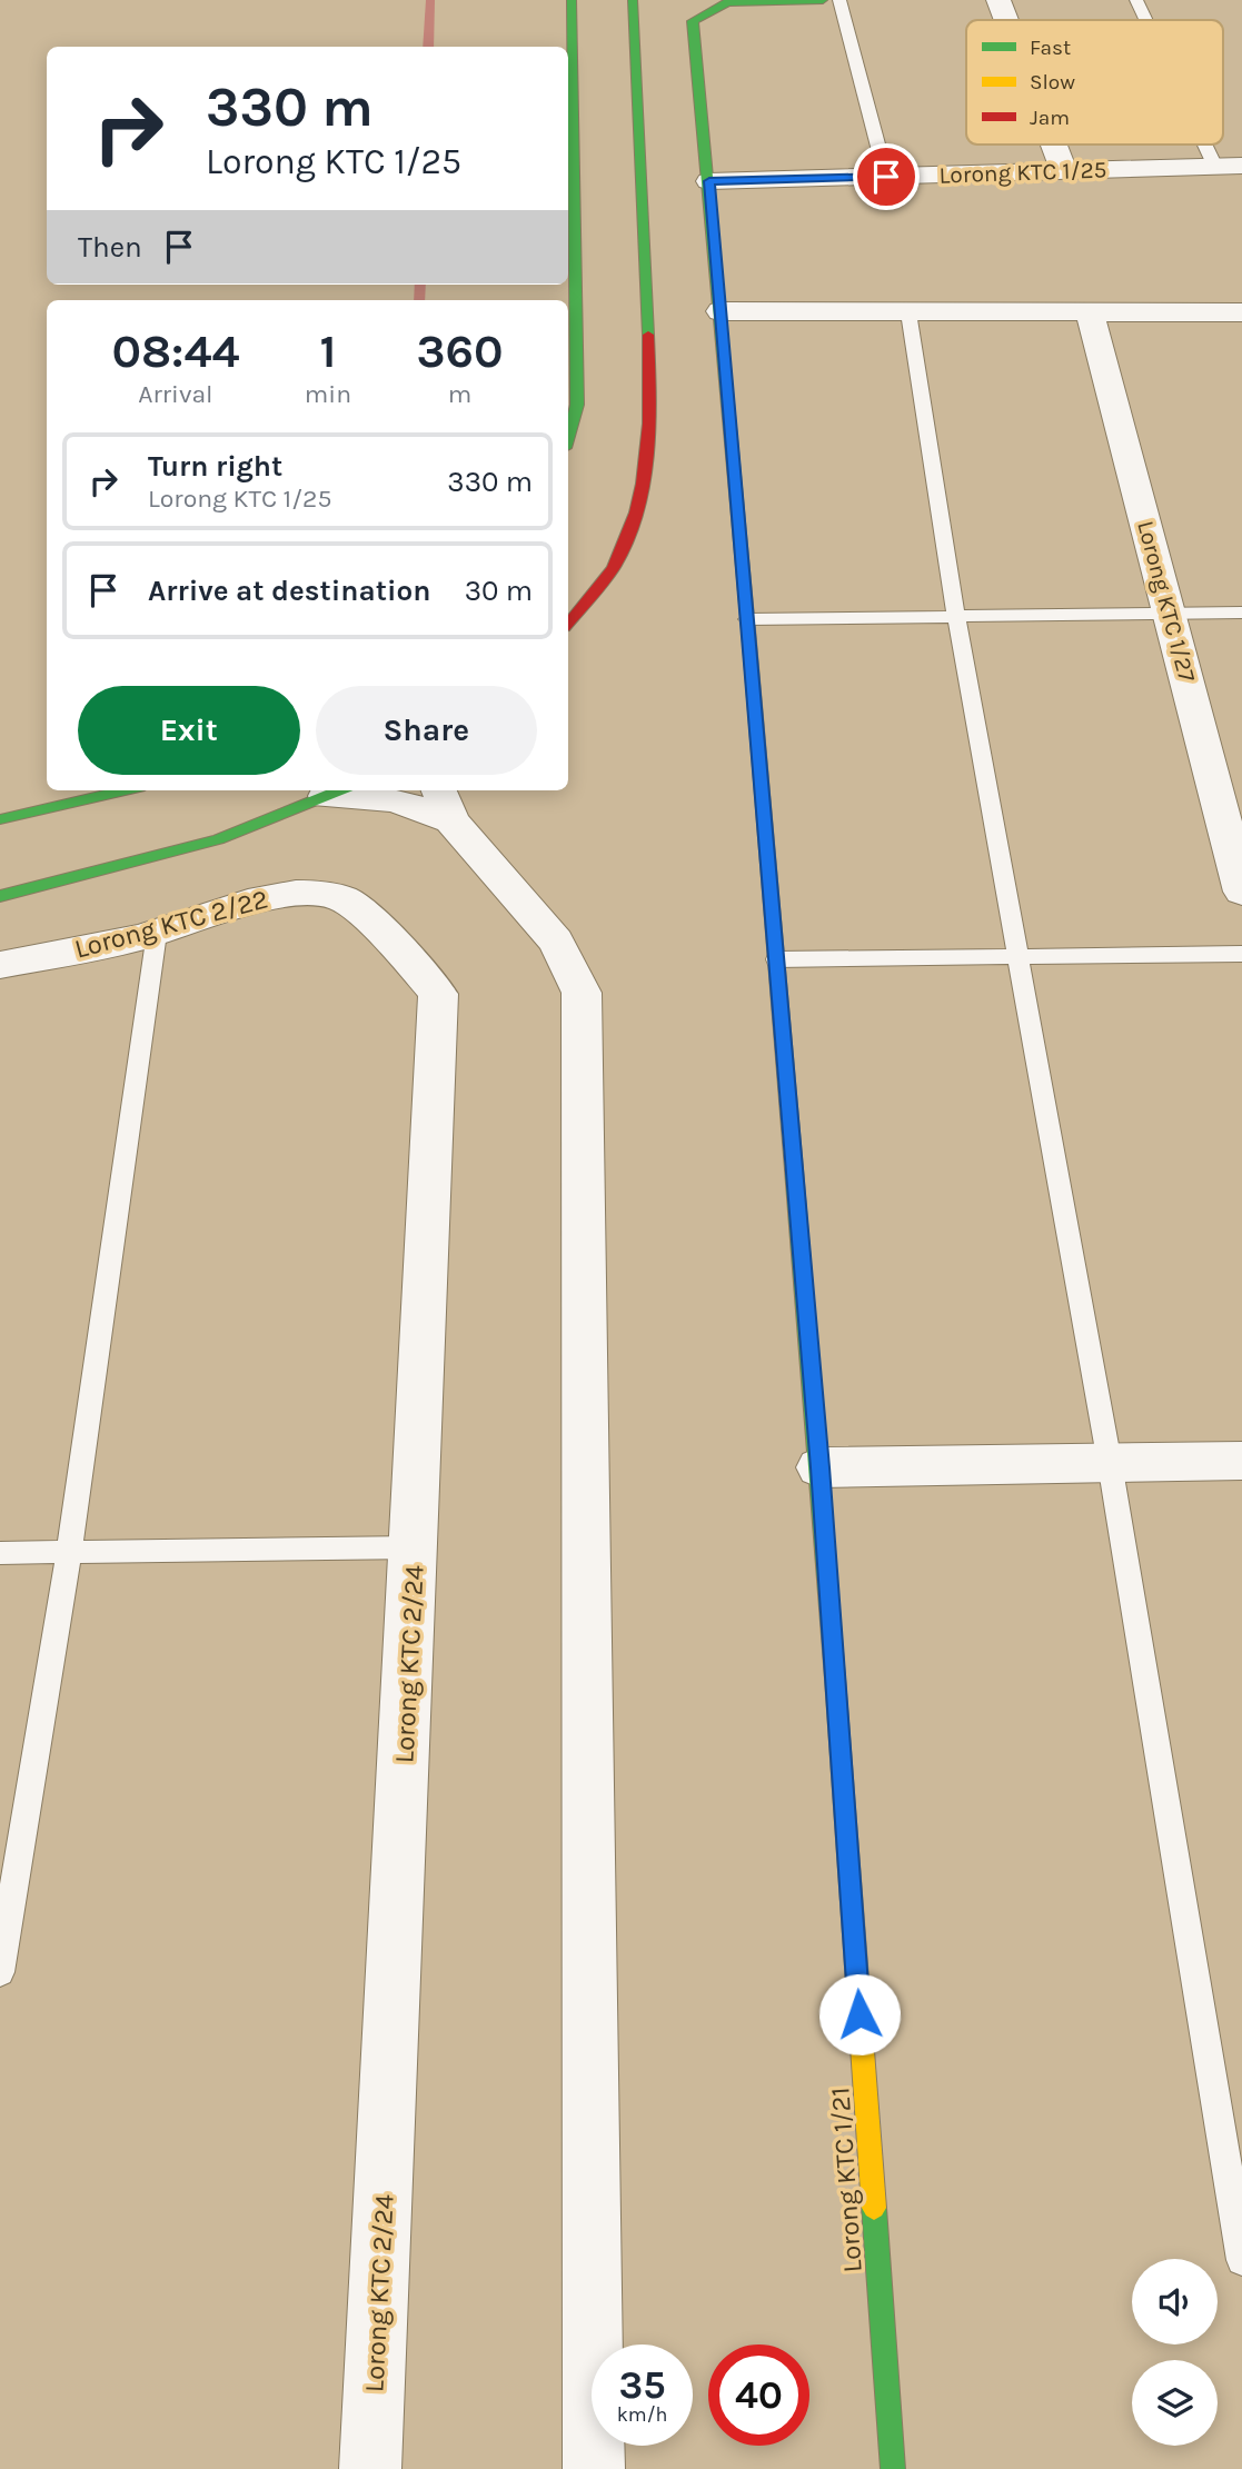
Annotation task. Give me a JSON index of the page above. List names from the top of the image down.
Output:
{
  "streets": {
    "street": [
      "Lorong KTC 1/25",
      "Lorong KTC 1/27",
      "Lorong KTC 2/22",
      "Lorong KTC 2/24",
      "Lorong KTC 1/21"
    ]
  },
  "crossings": [
    ["Lorong KTC 1/25", "Lorong KTC 1/21"],
    ["Lorong KTC 2/22", "Lorong KTC 2/24"]
  ],
  "legend": ["Fast", "Slow", "Jam"],
  "page": {
    "turn": ["330 m", "Lorong KTC 1/25"],
    "then": "Then",
    "eta": [
      "08:44",
      "Arrival",
      "1",
      "min",
      "360",
      "m"
    ],
    "list": [
      {
        "name": "Turn right",
        "note": "Lorong KTC 1/25",
        "value": "330 m"
      },
      {
        "name": "Arrive at destination",
        "value": "30 m"
      }
    ],
    "buttons": ["Exit", "Share"],
    "speed": "35 km/h",
    "limit": "40"
  }
}
